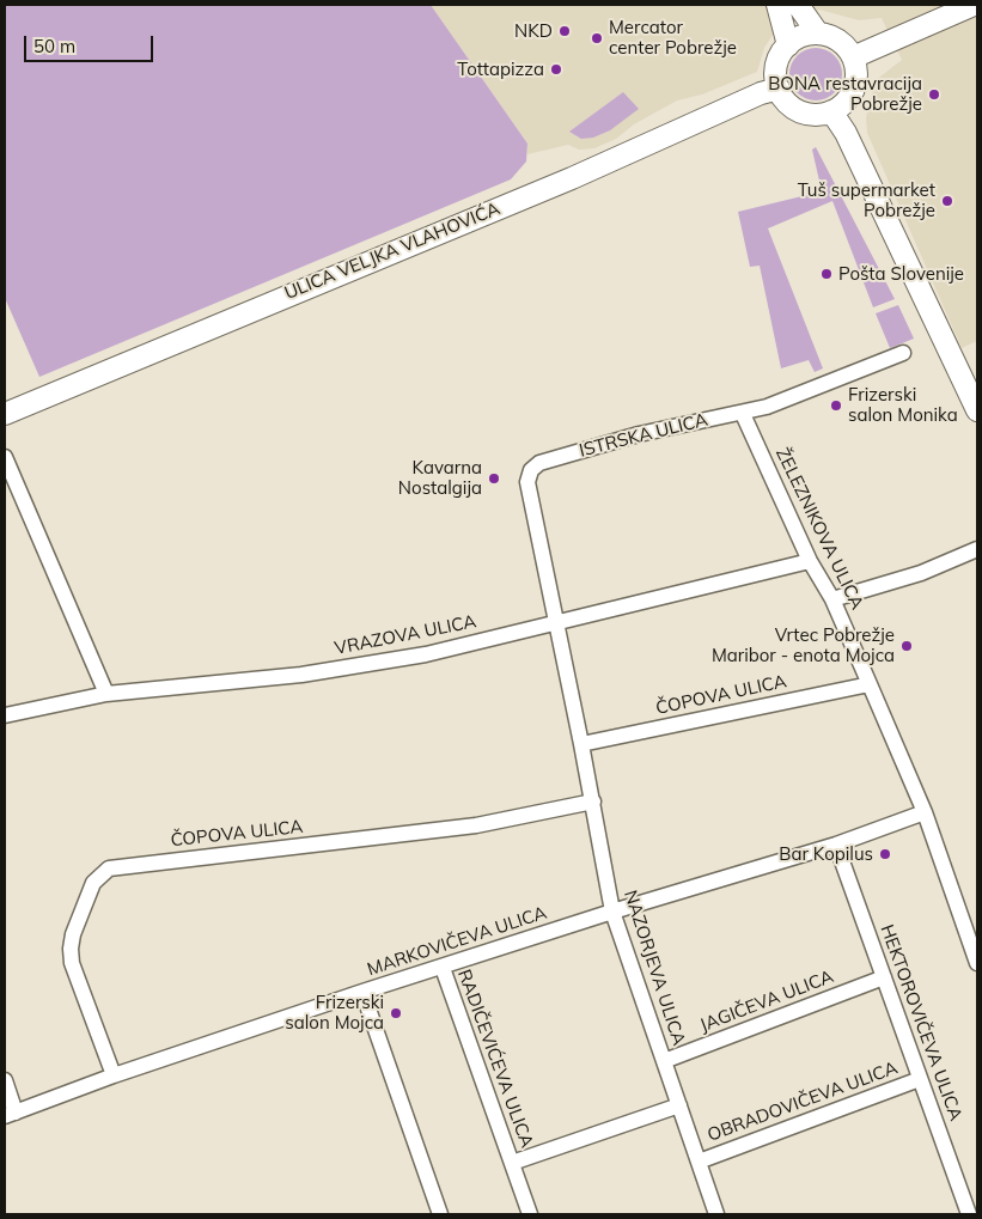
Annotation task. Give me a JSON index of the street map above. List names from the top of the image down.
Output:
{
  "streets": {
    "street": [
      "ULICA VELJKA VLAHOVIĆA",
      "ISTRSKA ULICA",
      "ŽELEZNIKOVA ULICA",
      "VRAZOVA ULICA",
      "ČOPOVA ULICA",
      "MARKOVIČEVA ULICA",
      "NAZORJEVA ULICA",
      "JAGIČEVA ULICA",
      "HEKTOROVIČEVA ULICA",
      "RADIČEVIĆEVA ULICA",
      "OBRADOVIČEVA ULICA"
    ]
  },
  "crossings": [
    ["ISTRSKA ULICA", "ŽELEZNIKOVA ULICA"],
    ["ISTRSKA ULICA", "VRAZOVA ULICA"],
    ["ISTRSKA ULICA", "NAZORJEVA ULICA"],
    ["ŽELEZNIKOVA ULICA", "VRAZOVA ULICA"],
    ["ŽELEZNIKOVA ULICA", "ČOPOVA ULICA"],
    ["ŽELEZNIKOVA ULICA", "MARKOVIČEVA ULICA"],
    ["VRAZOVA ULICA", "NAZORJEVA ULICA"],
    ["ČOPOVA ULICA", "MARKOVIČEVA ULICA"],
    ["ČOPOVA ULICA", "NAZORJEVA ULICA"],
    ["MARKOVIČEVA ULICA", "NAZORJEVA ULICA"],
    ["MARKOVIČEVA ULICA", "HEKTOROVIČEVA ULICA"],
    ["MARKOVIČEVA ULICA", "RADIČEVIĆEVA ULICA"],
    ["NAZORJEVA ULICA", "JAGIČEVA ULICA"],
    ["NAZORJEVA ULICA", "RADIČEVIĆEVA ULICA"],
    ["NAZORJEVA ULICA", "OBRADOVIČEVA ULICA"],
    ["JAGIČEVA ULICA", "HEKTOROVIČEVA ULICA"],
    ["HEKTOROVIČEVA ULICA", "OBRADOVIČEVA ULICA"]
  ],
  "places": [
    "NKD",
    "Mercator center Pobrežje",
    "Tottapizza",
    "BONA restavracija Pobrežje",
    "Tuš supermarket Pobrežje",
    "Pošta Slovenije",
    "Frizerski salon Monika",
    "Kavarna Nostalgija",
    "Vrtec Pobrežje Maribor - enota Mojca",
    "Bar Kopilus",
    "Frizerski salon Mojca"
  ],
  "scale_bar": "50 m"
}
